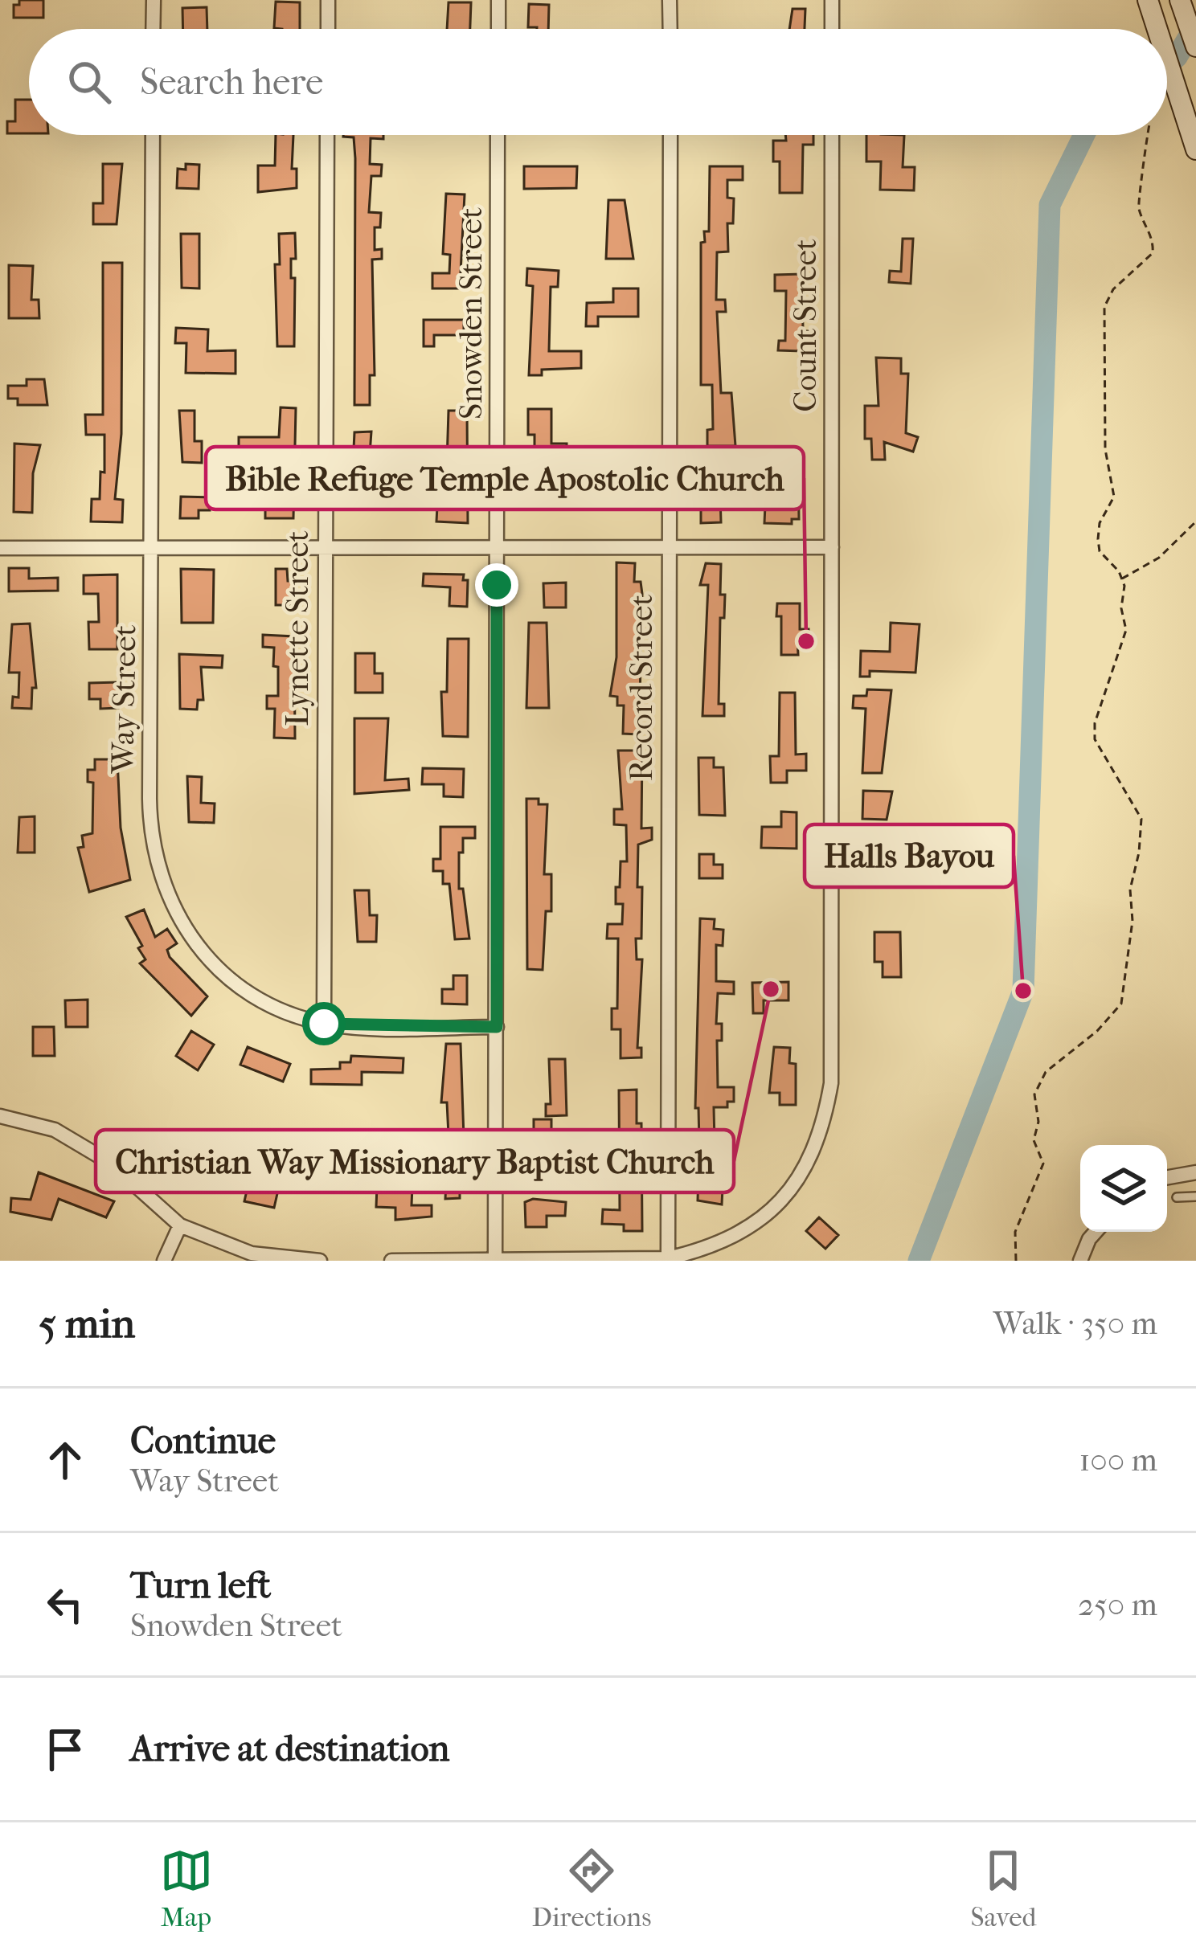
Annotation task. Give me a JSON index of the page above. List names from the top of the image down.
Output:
{
  "streets": {
    "street": [
      "Snowden Street",
      "Count Street",
      "Lynette Street",
      "Record Street",
      "Way Street"
    ]
  },
  "crossings": [
    ["Snowden Street", "Count Street"],
    ["Snowden Street", "Way Street"],
    ["Count Street", "Record Street"],
    ["Lynette Street", "Way Street"]
  ],
  "places": ["Bible Refuge Temple Apostolic Church", "Christian Way Missionary Baptist Church", "Halls Bayou"],
  "page": {
    "search": "Search here",
    "heading": ["5 min", "Walk · 350 m"],
    "list": [
      ["Continue", "Way Street", "100 m"],
      ["Turn left", "Snowden Street", "250 m"],
      "Arrive at destination"
    ],
    "nav": ["Map", "Directions", "Saved"]
  }
}
